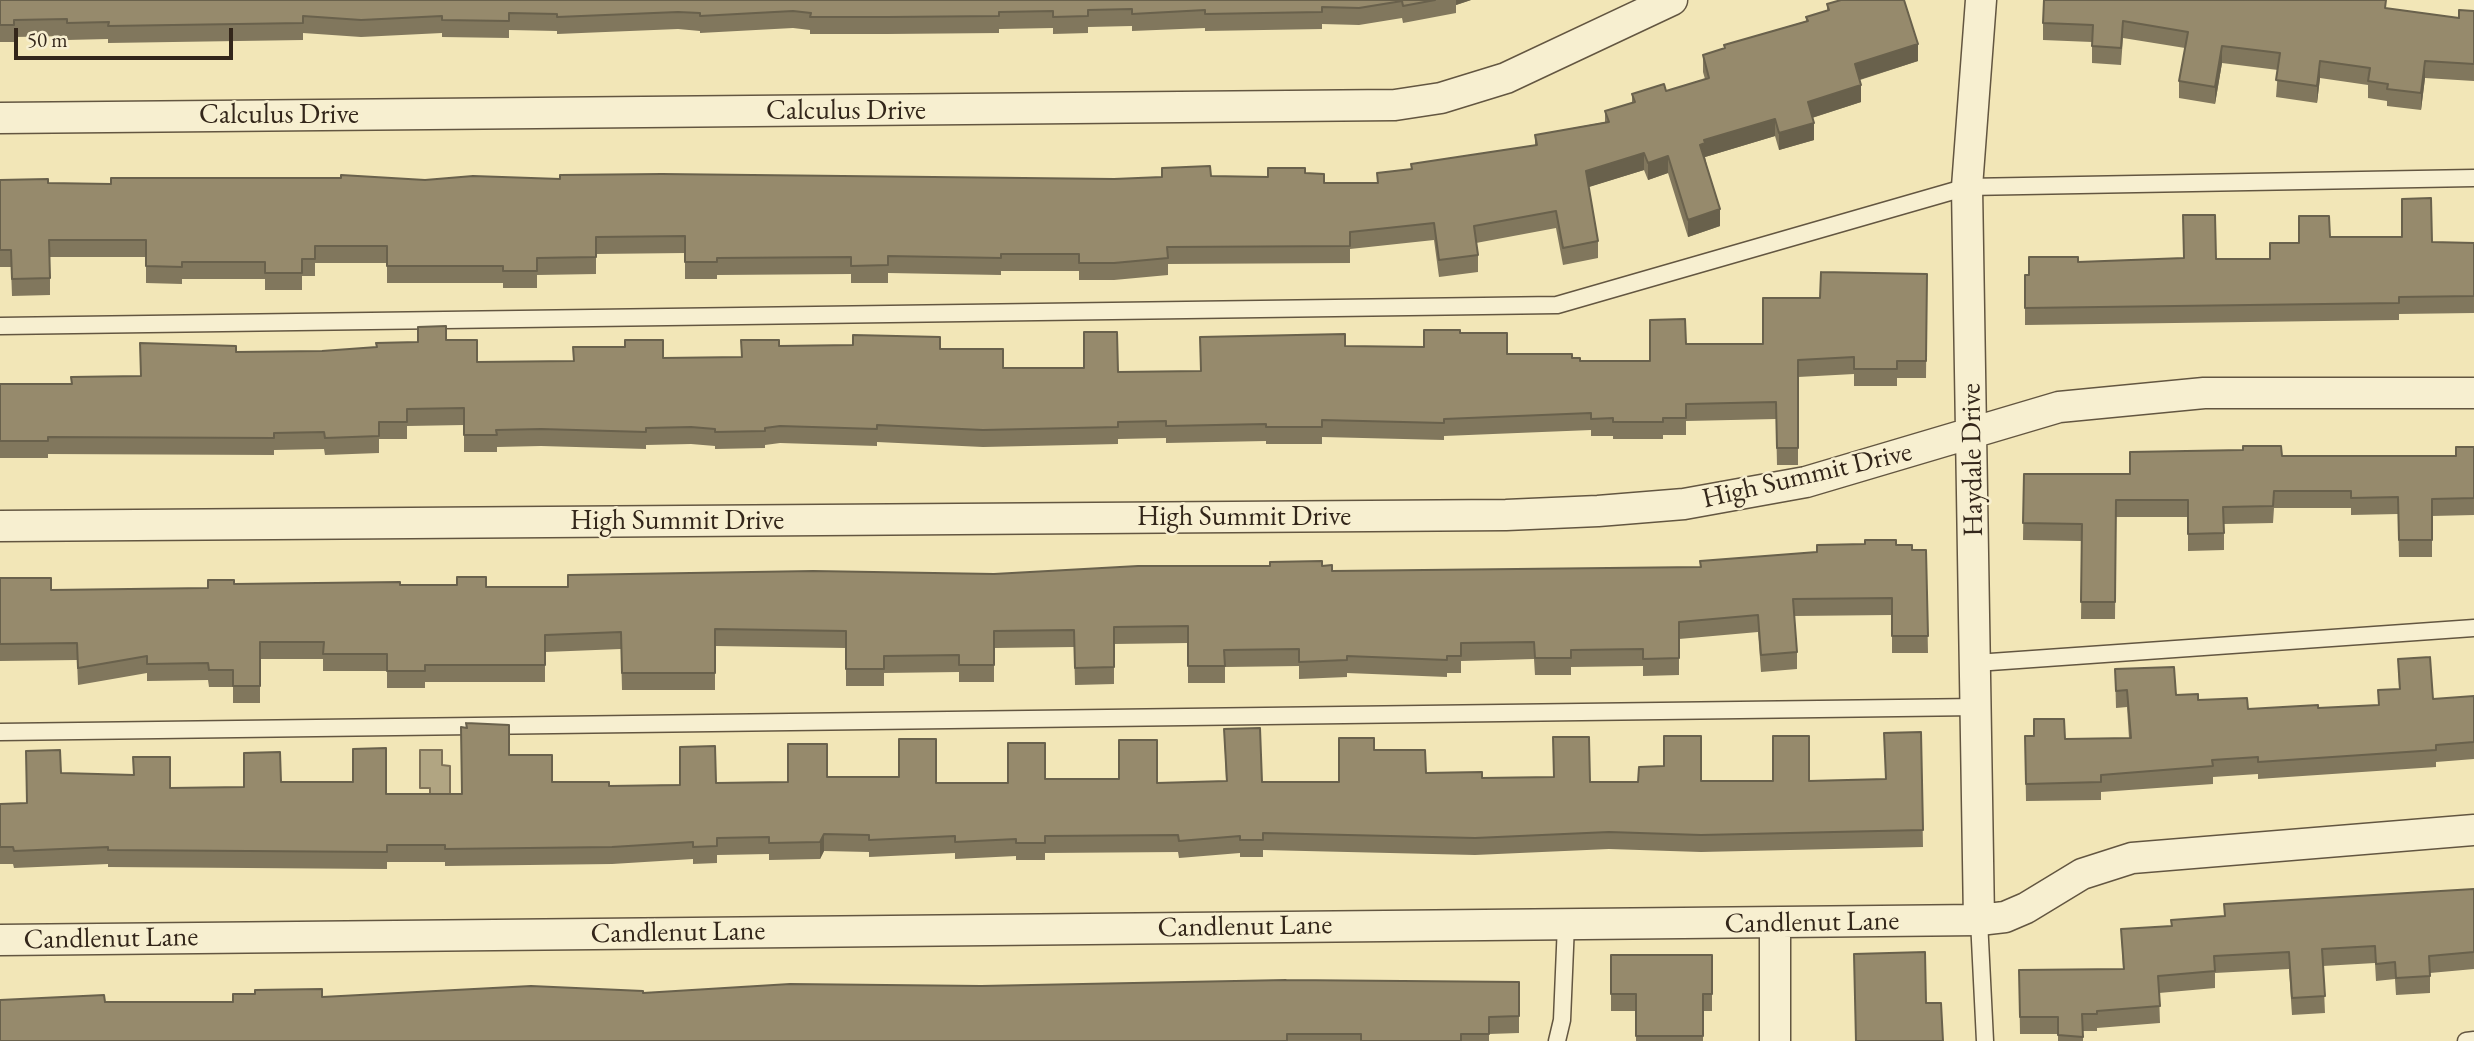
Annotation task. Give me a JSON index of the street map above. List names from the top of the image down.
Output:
{
  "streets": {
    "street": [
      "Calculus Drive",
      "Haydale Drive",
      "High Summit Drive",
      "Candlenut Lane"
    ]
  },
  "crossings": [
    ["Haydale Drive", "High Summit Drive"],
    ["Haydale Drive", "Candlenut Lane"]
  ],
  "scale_bar": "50 m"
}
